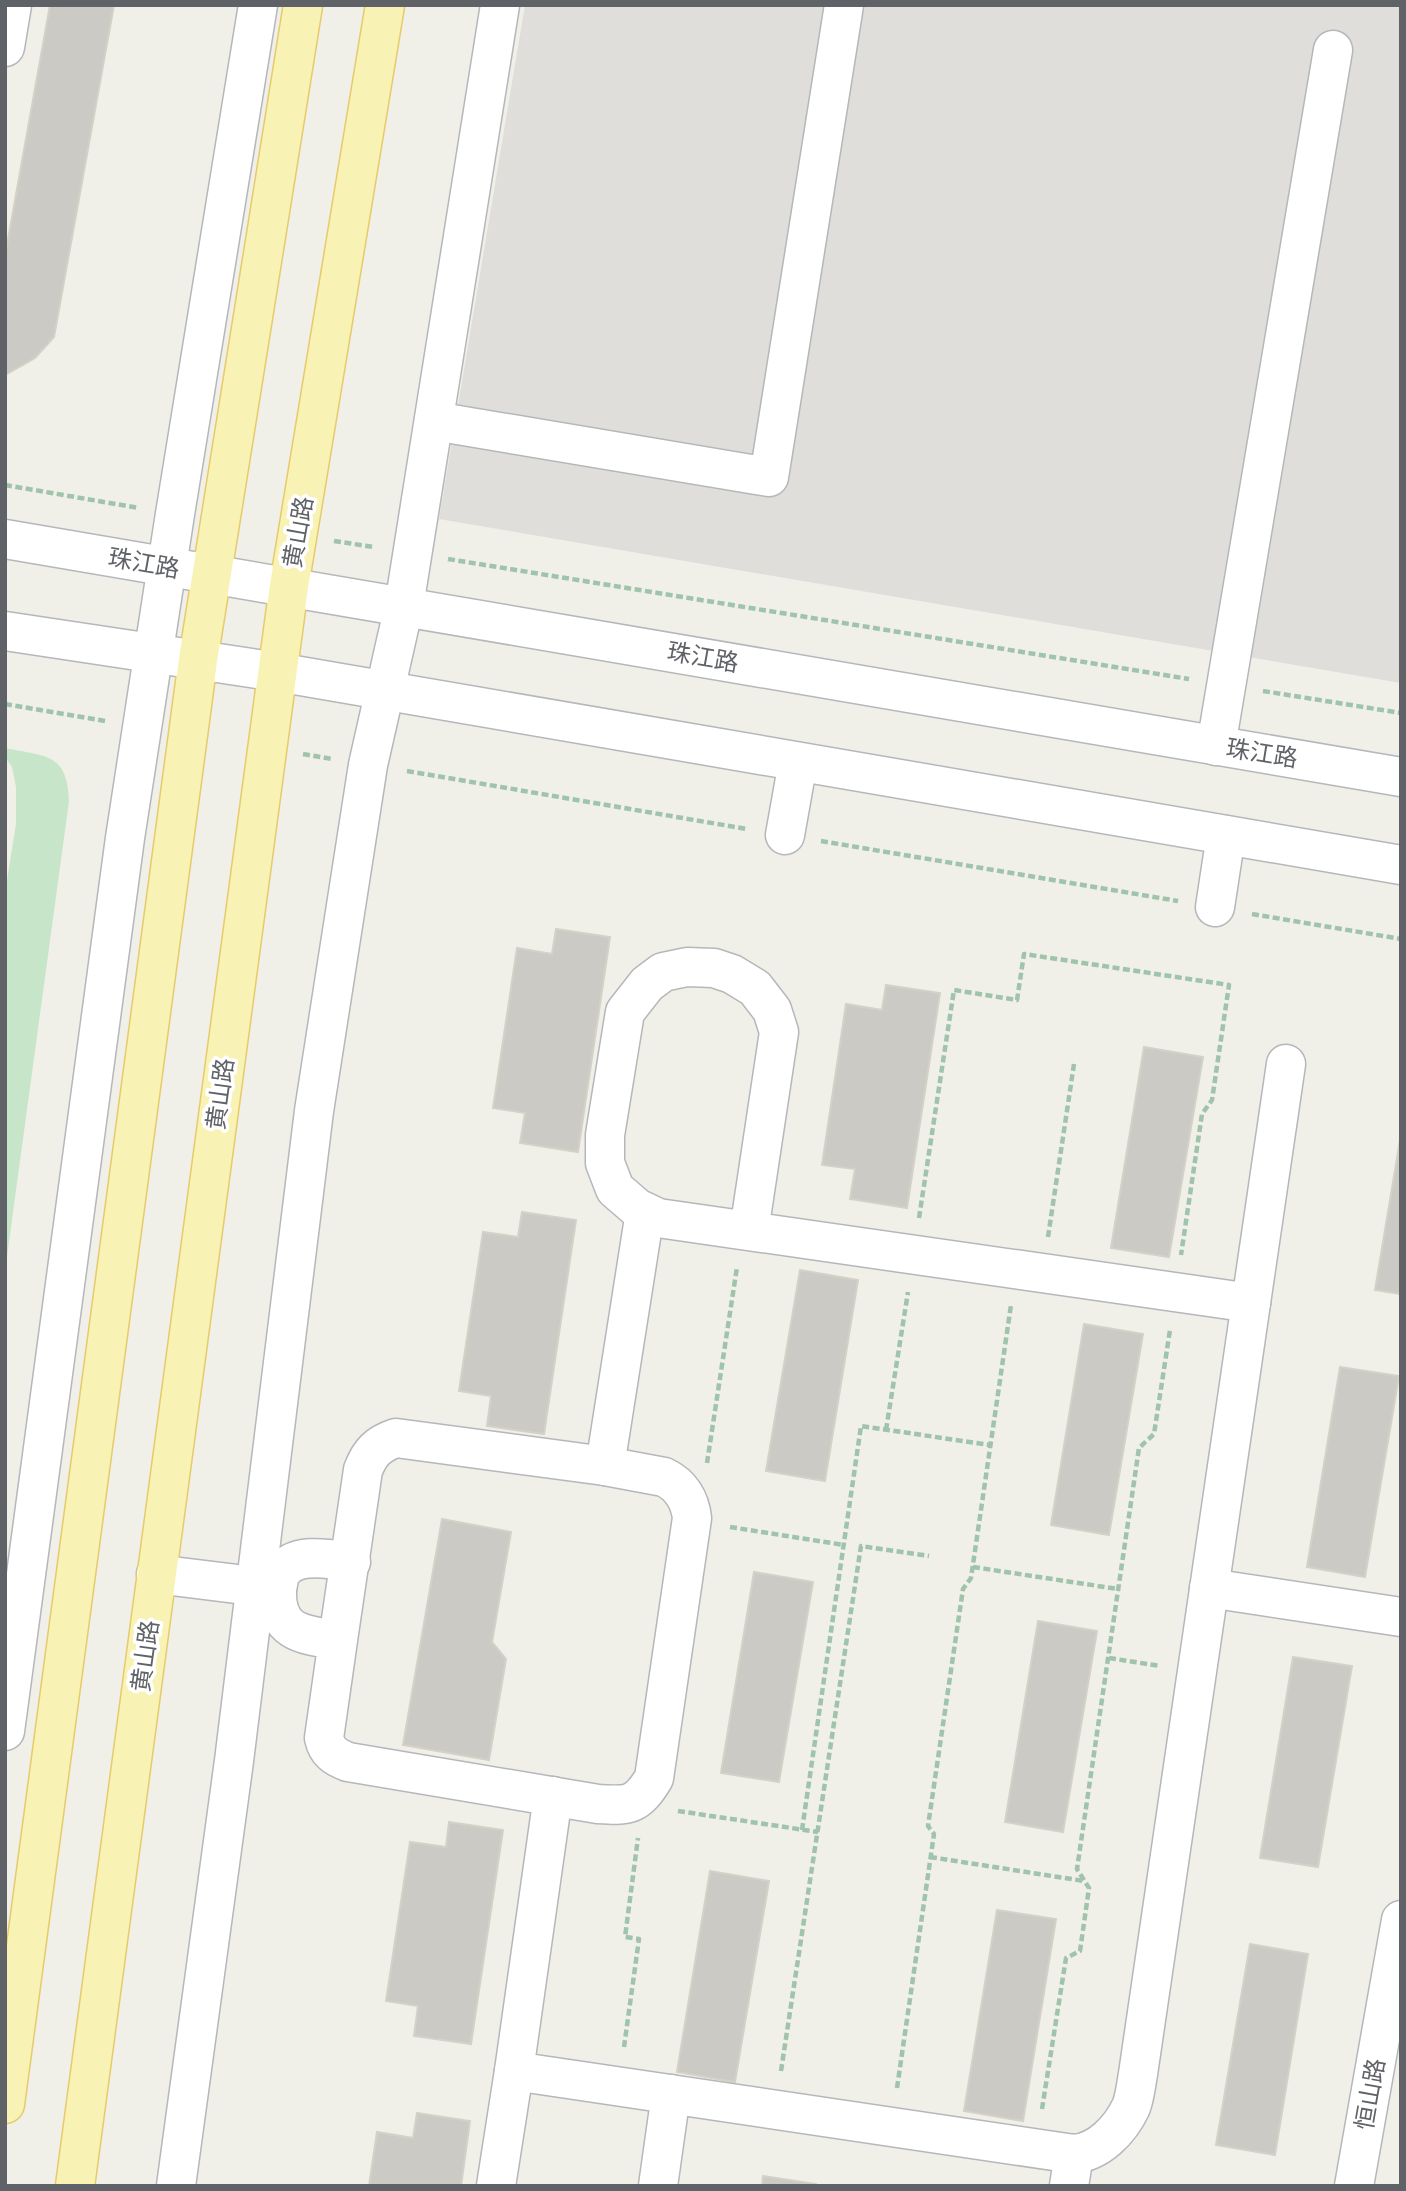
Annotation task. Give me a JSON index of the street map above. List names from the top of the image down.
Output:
{
  "streets": {
    "main road": ["黄山路"],
    "street": ["珠江路", "恒山路"]
  },
  "crossings": [
    ["黄山路", "珠江路"]
  ]
}
